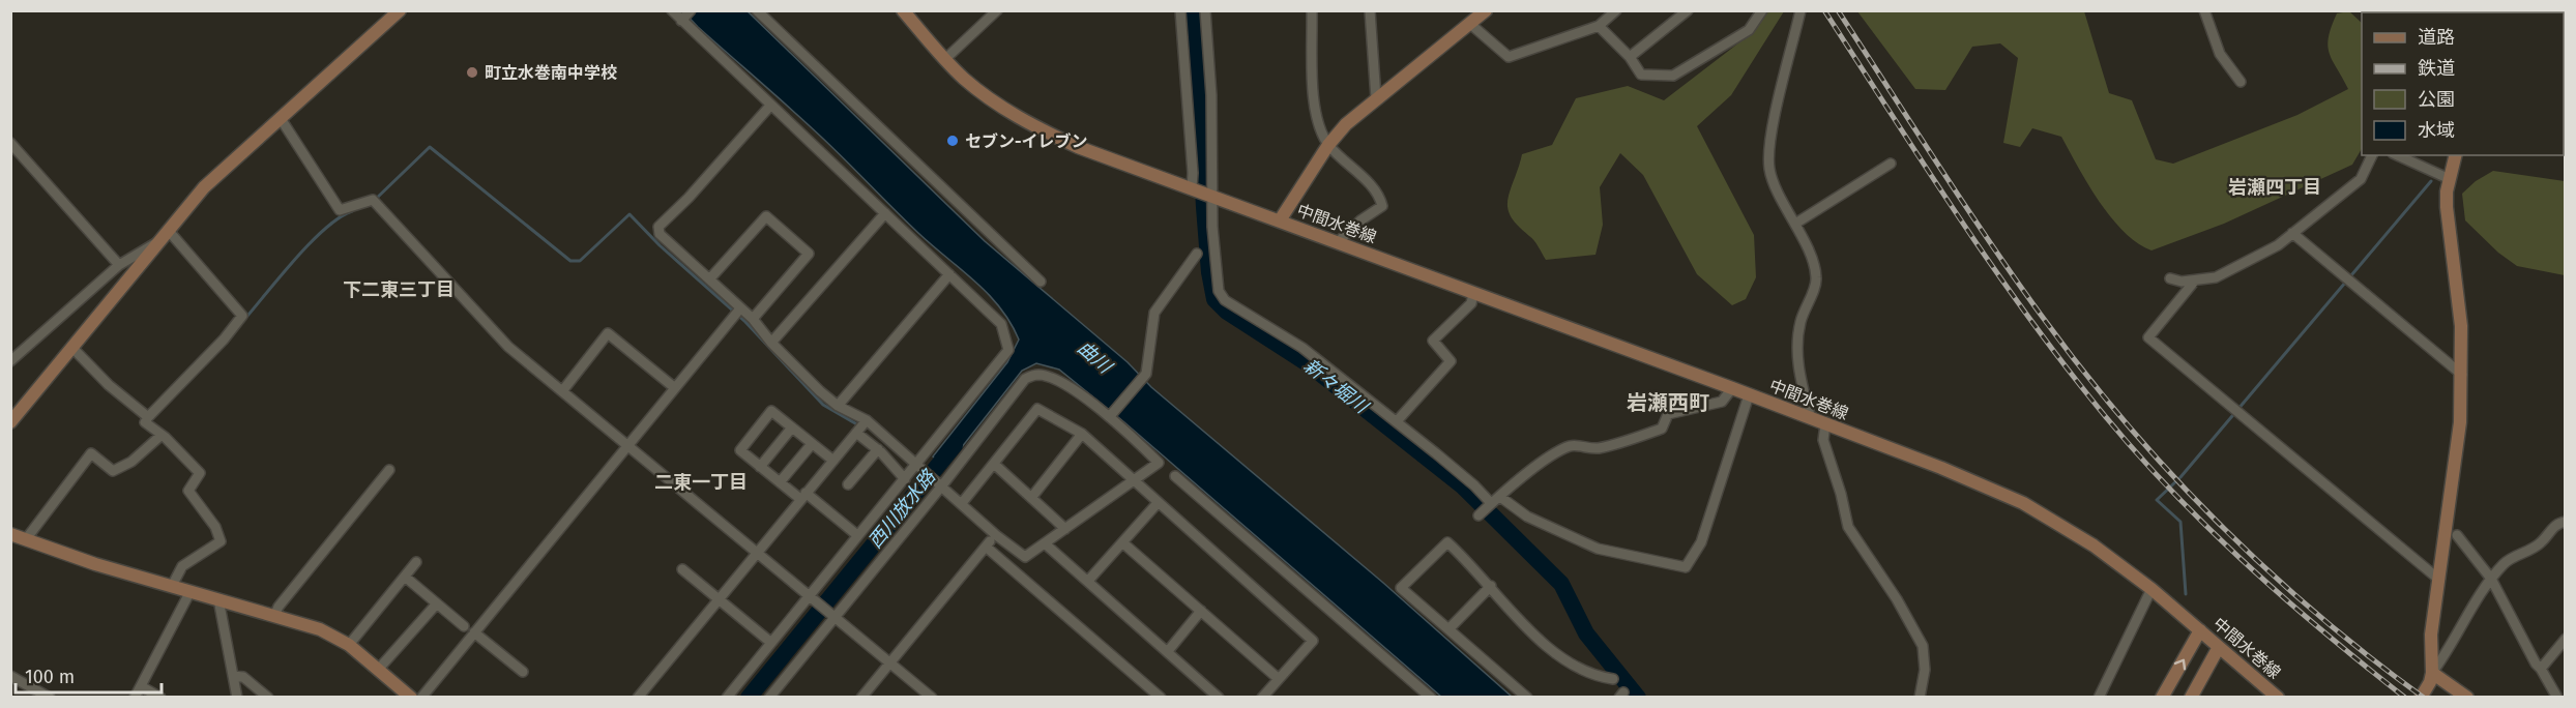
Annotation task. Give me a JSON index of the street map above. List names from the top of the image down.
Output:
{
  "streets": {
    "main road": ["中間水巻線"]
  },
  "districts": [
    "岩瀬四丁目",
    "下二東三丁目",
    "岩瀬西町",
    "二東一丁目"
  ],
  "water": ["曲川", "新々堀川", "西川放水路"],
  "places": ["町立水巻南中学校", "セブン-イレブン"],
  "legend": [
    "道路",
    "鉄道",
    "公園",
    "水域"
  ],
  "scale_bar": "100 m"
}
